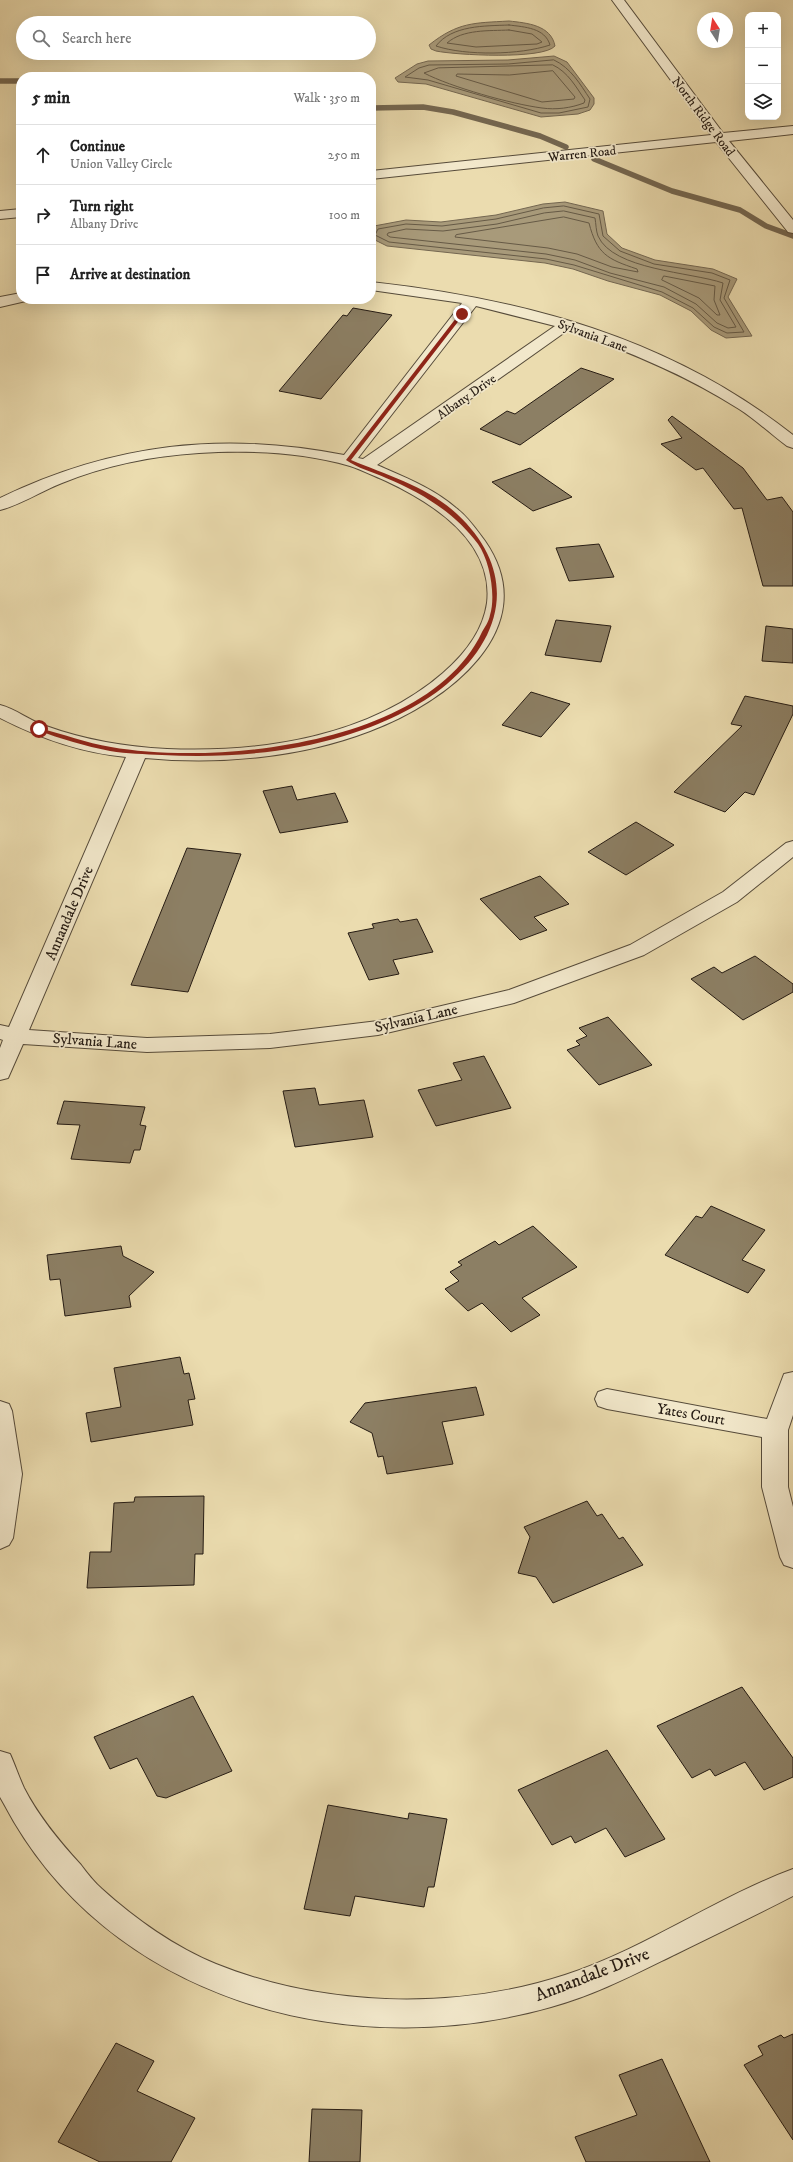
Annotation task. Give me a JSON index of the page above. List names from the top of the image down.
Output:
{
  "streets": {
    "street": [
      "North Ridge Road",
      "Warren Road",
      "Sylvania Lane",
      "Albany Drive",
      "Annandale Drive",
      "Yates Court"
    ]
  },
  "crossings": [
    ["North Ridge Road", "Warren Road"],
    ["Sylvania Lane", "Albany Drive"],
    ["Sylvania Lane", "Annandale Drive"]
  ],
  "north": "top",
  "page": {
    "map_buttons": ["+", "−"],
    "search": "Search here",
    "heading": ["5 min", "Walk · 350 m"],
    "list": [
      ["Continue", "Union Valley Circle", "250 m"],
      ["Turn right", "Albany Drive", "100 m"],
      "Arrive at destination"
    ]
  }
}
